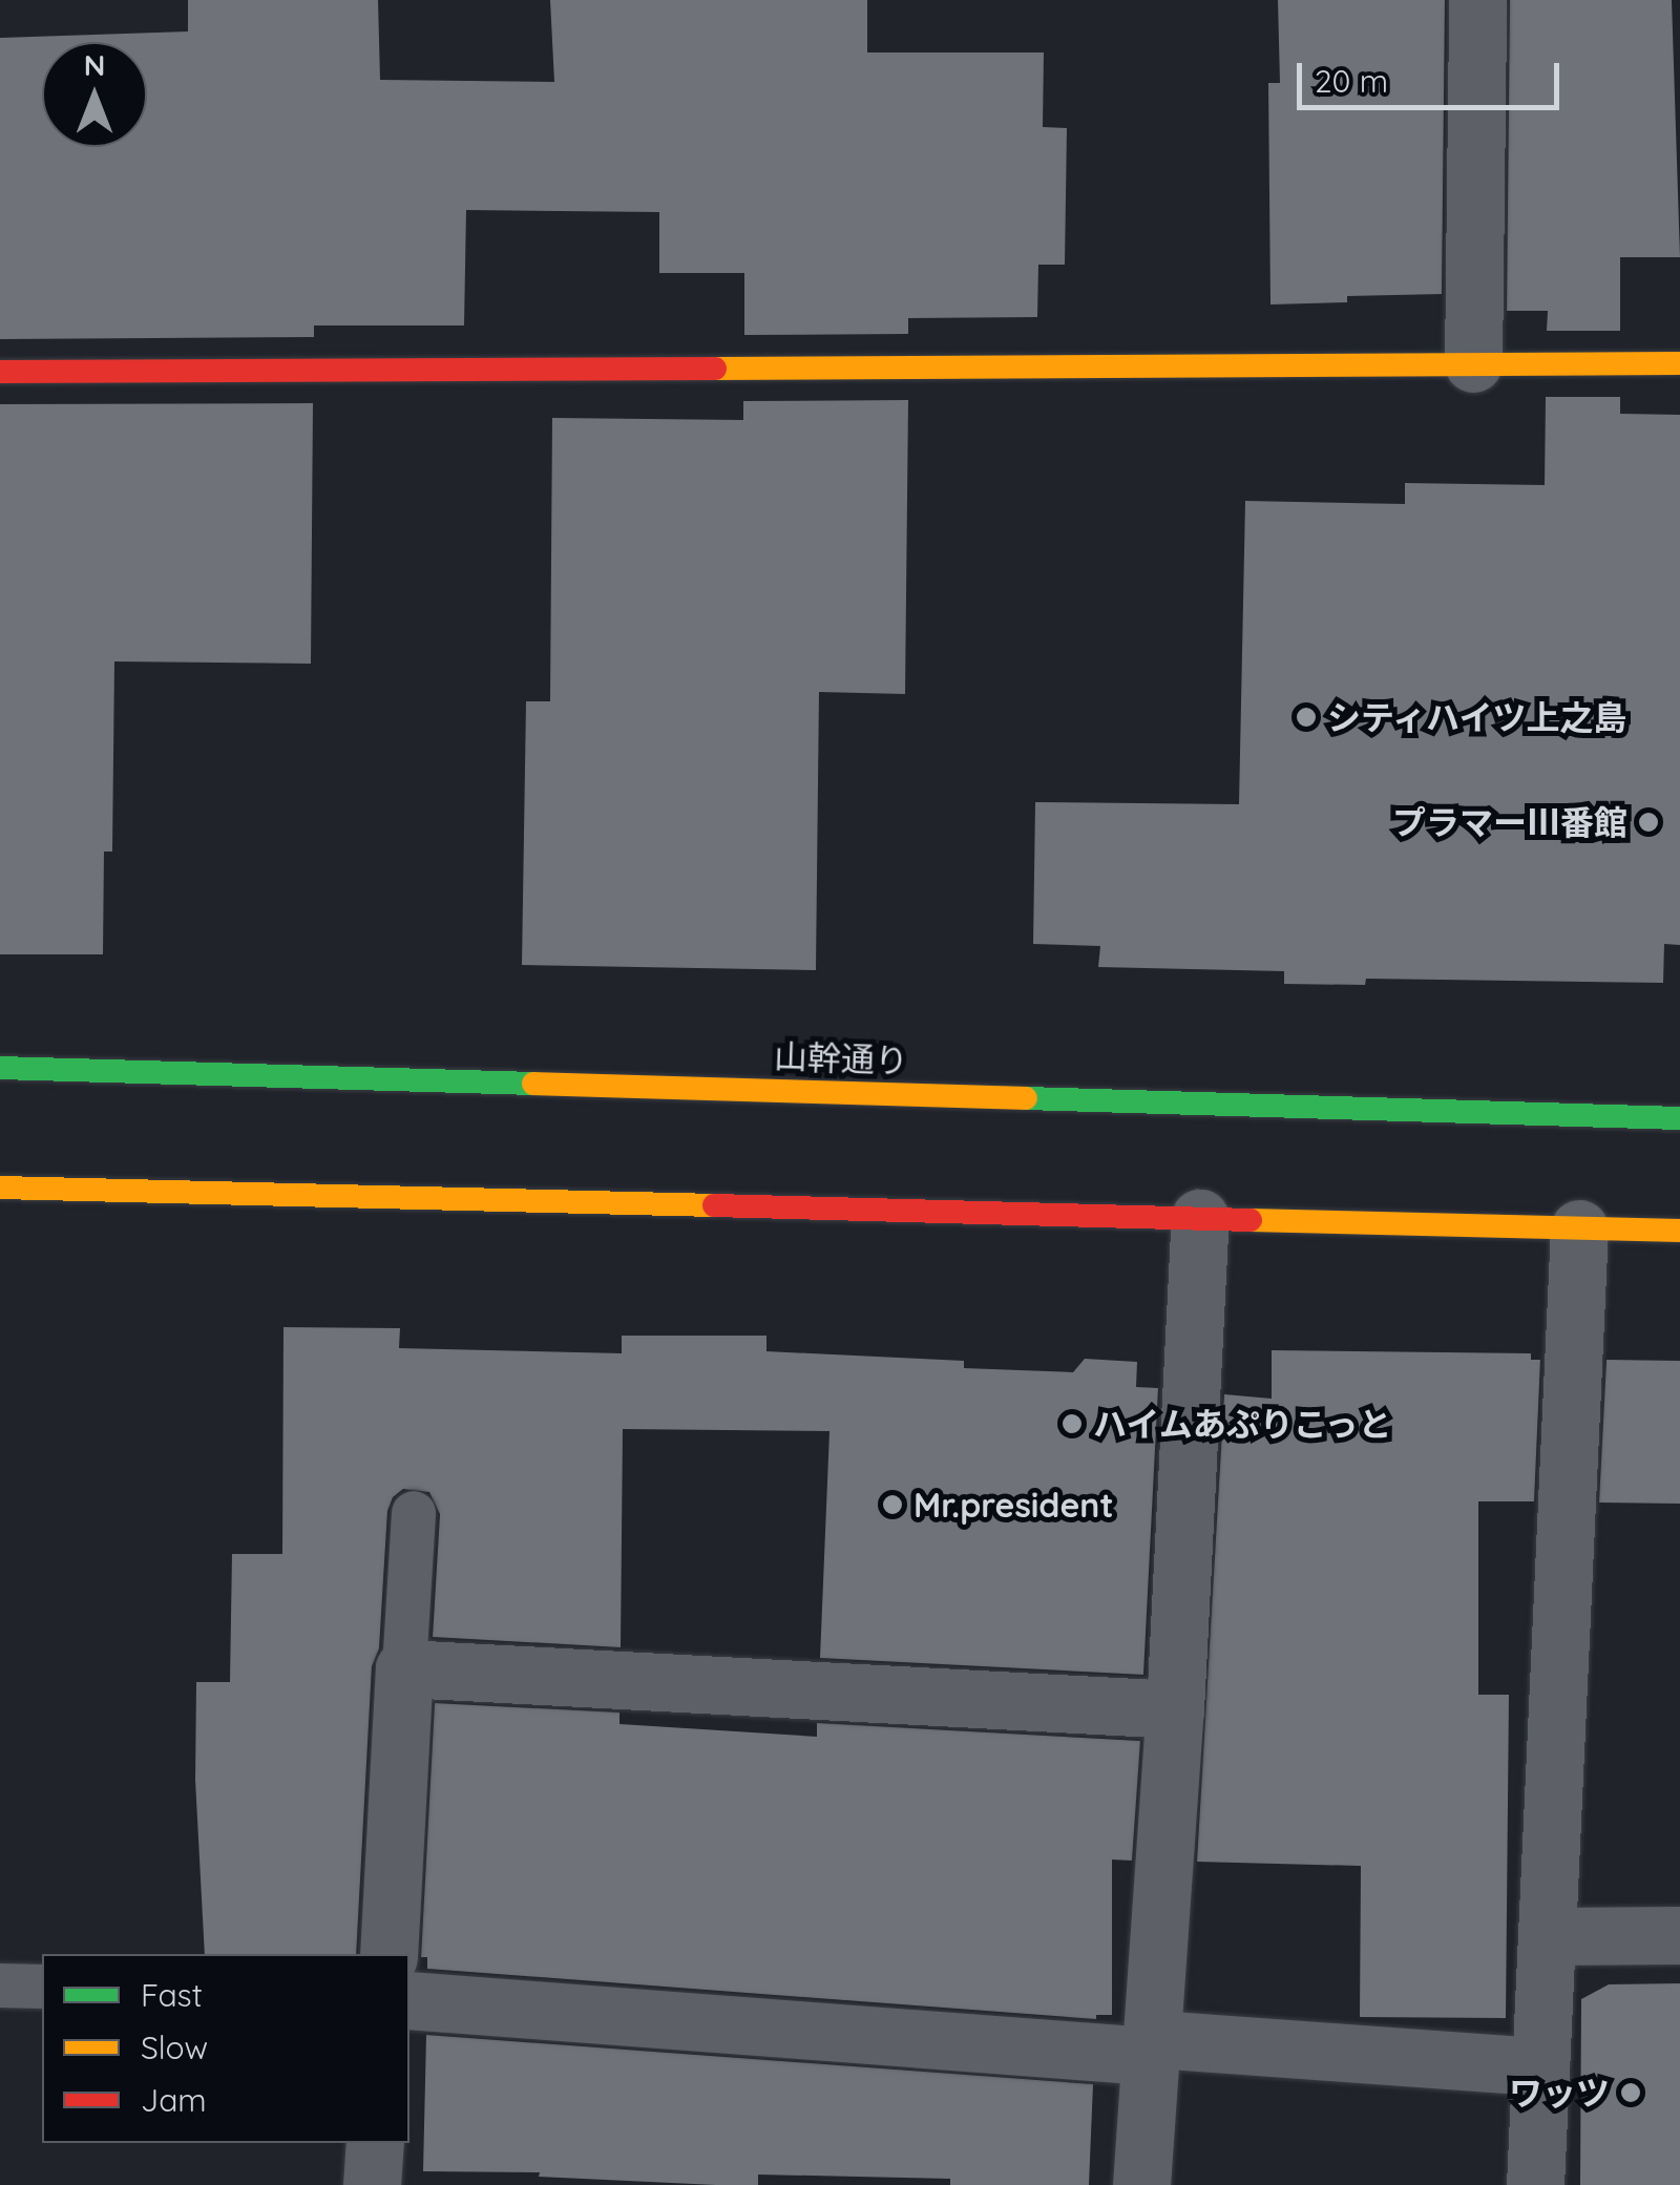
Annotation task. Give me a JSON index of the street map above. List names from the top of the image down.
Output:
{
  "streets": {
    "street": ["山幹通り"]
  },
  "places": [
    "シティハイツ上之島",
    "プラマーⅢ番館",
    "ハイムあぷりこっと",
    "Mr.president",
    "ワッツ"
  ],
  "legend": ["Fast", "Slow", "Jam"],
  "scale_bar": "20 m",
  "north": "top"
}
